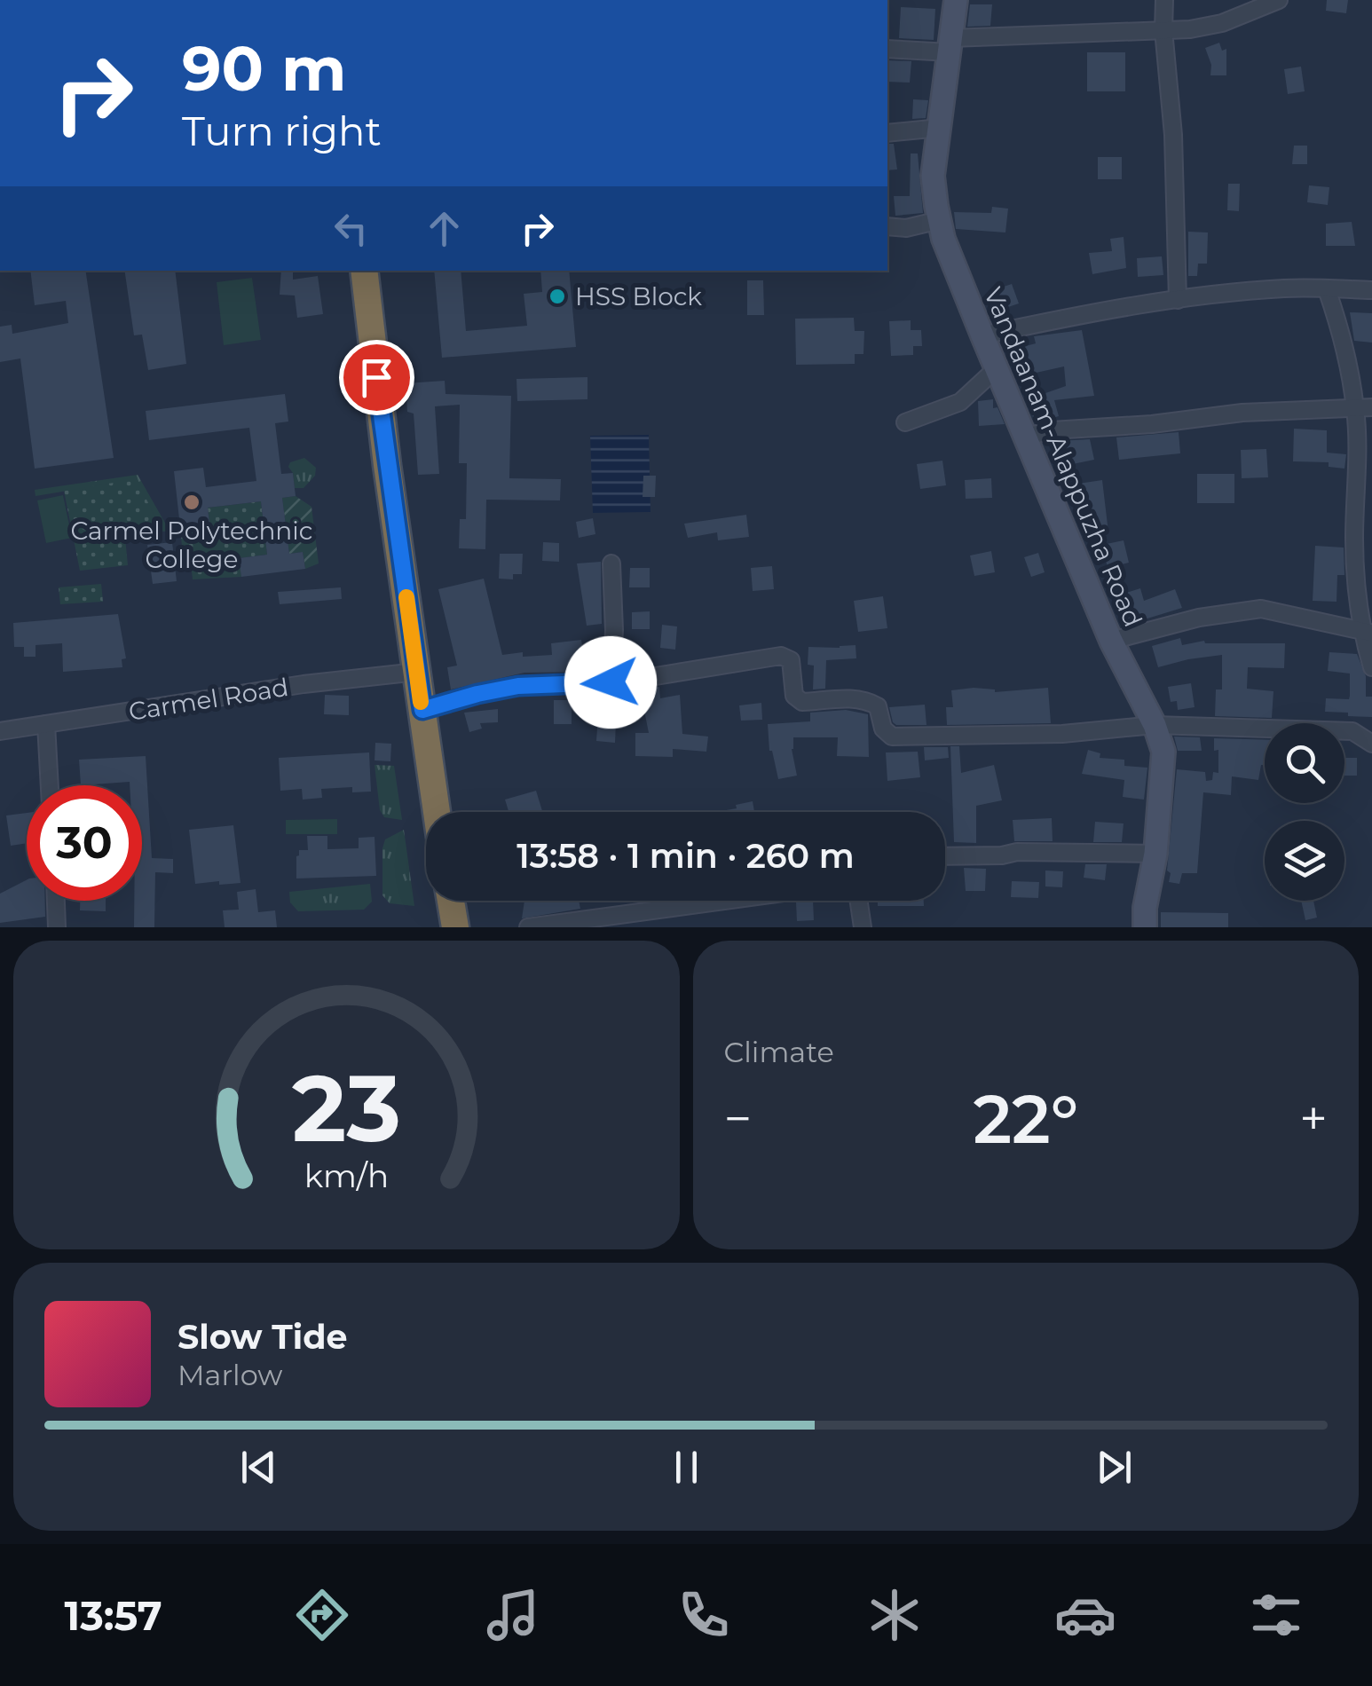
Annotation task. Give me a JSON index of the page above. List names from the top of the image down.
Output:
{
  "streets": {
    "main road": ["Vandaanam-Alappuzha Road"],
    "street": ["Carmel Road"]
  },
  "places": ["HSS Block", "Carmel Polytechnic College"],
  "page": {
    "turn": ["90 m", "Turn right"],
    "limit": "30",
    "trip": "13:58 · 1 min · 260 m",
    "tile": "Climate",
    "heat": ["−", "22°", "+"],
    "song": ["Slow Tide", "Marlow"],
    "tabs": "13:57",
    "gauge": ["23", "km/h"]
  }
}
